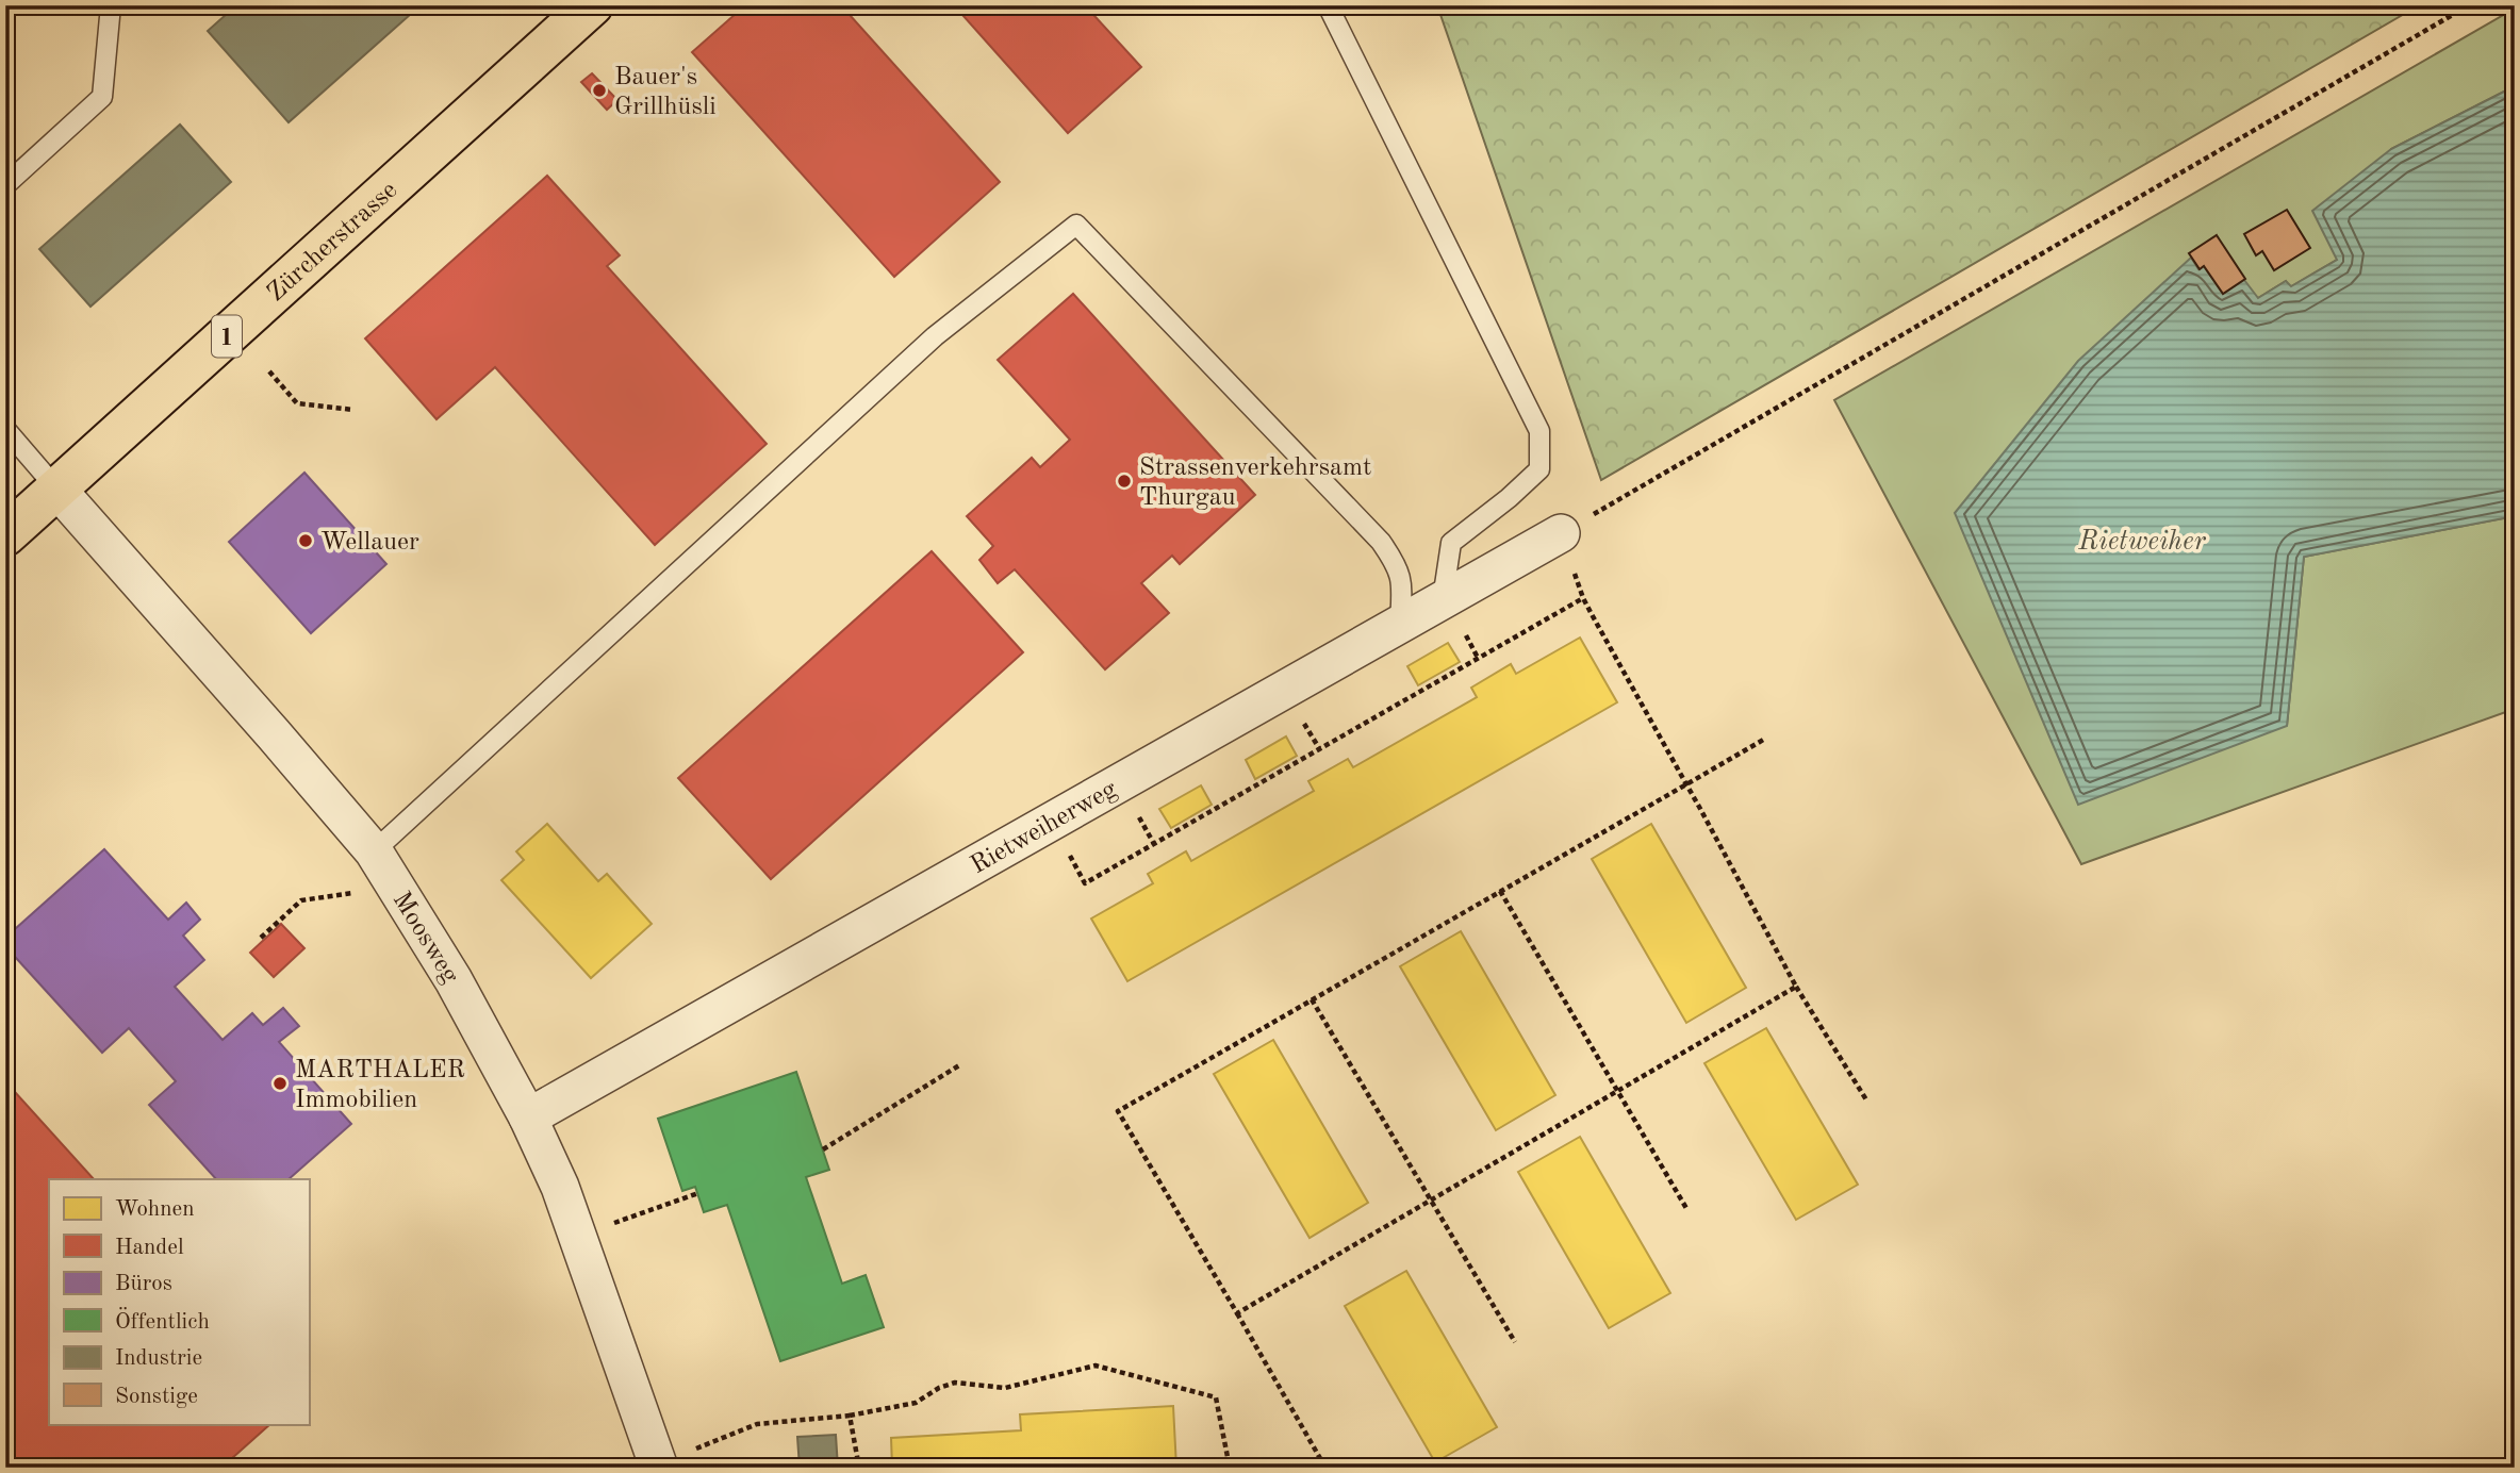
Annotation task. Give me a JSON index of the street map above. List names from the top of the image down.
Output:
{
  "streets": {
    "main road": ["Zürcherstrasse", "1"],
    "street": ["Rietweiherweg", "Moosweg"]
  },
  "crossings": [
    ["Zürcherstrasse", "Moosweg"],
    ["Rietweiherweg", "Moosweg"]
  ],
  "water": ["Rietweiher"],
  "places": [
    "Bauer's Grillhüsli",
    "Strassenverkehrsamt Thurgau",
    "Wellauer",
    "MARTHALER Immobilien"
  ],
  "legend": [
    "Wohnen",
    "Handel",
    "Büros",
    "Öffentlich",
    "Industrie",
    "Sonstige"
  ]
}
